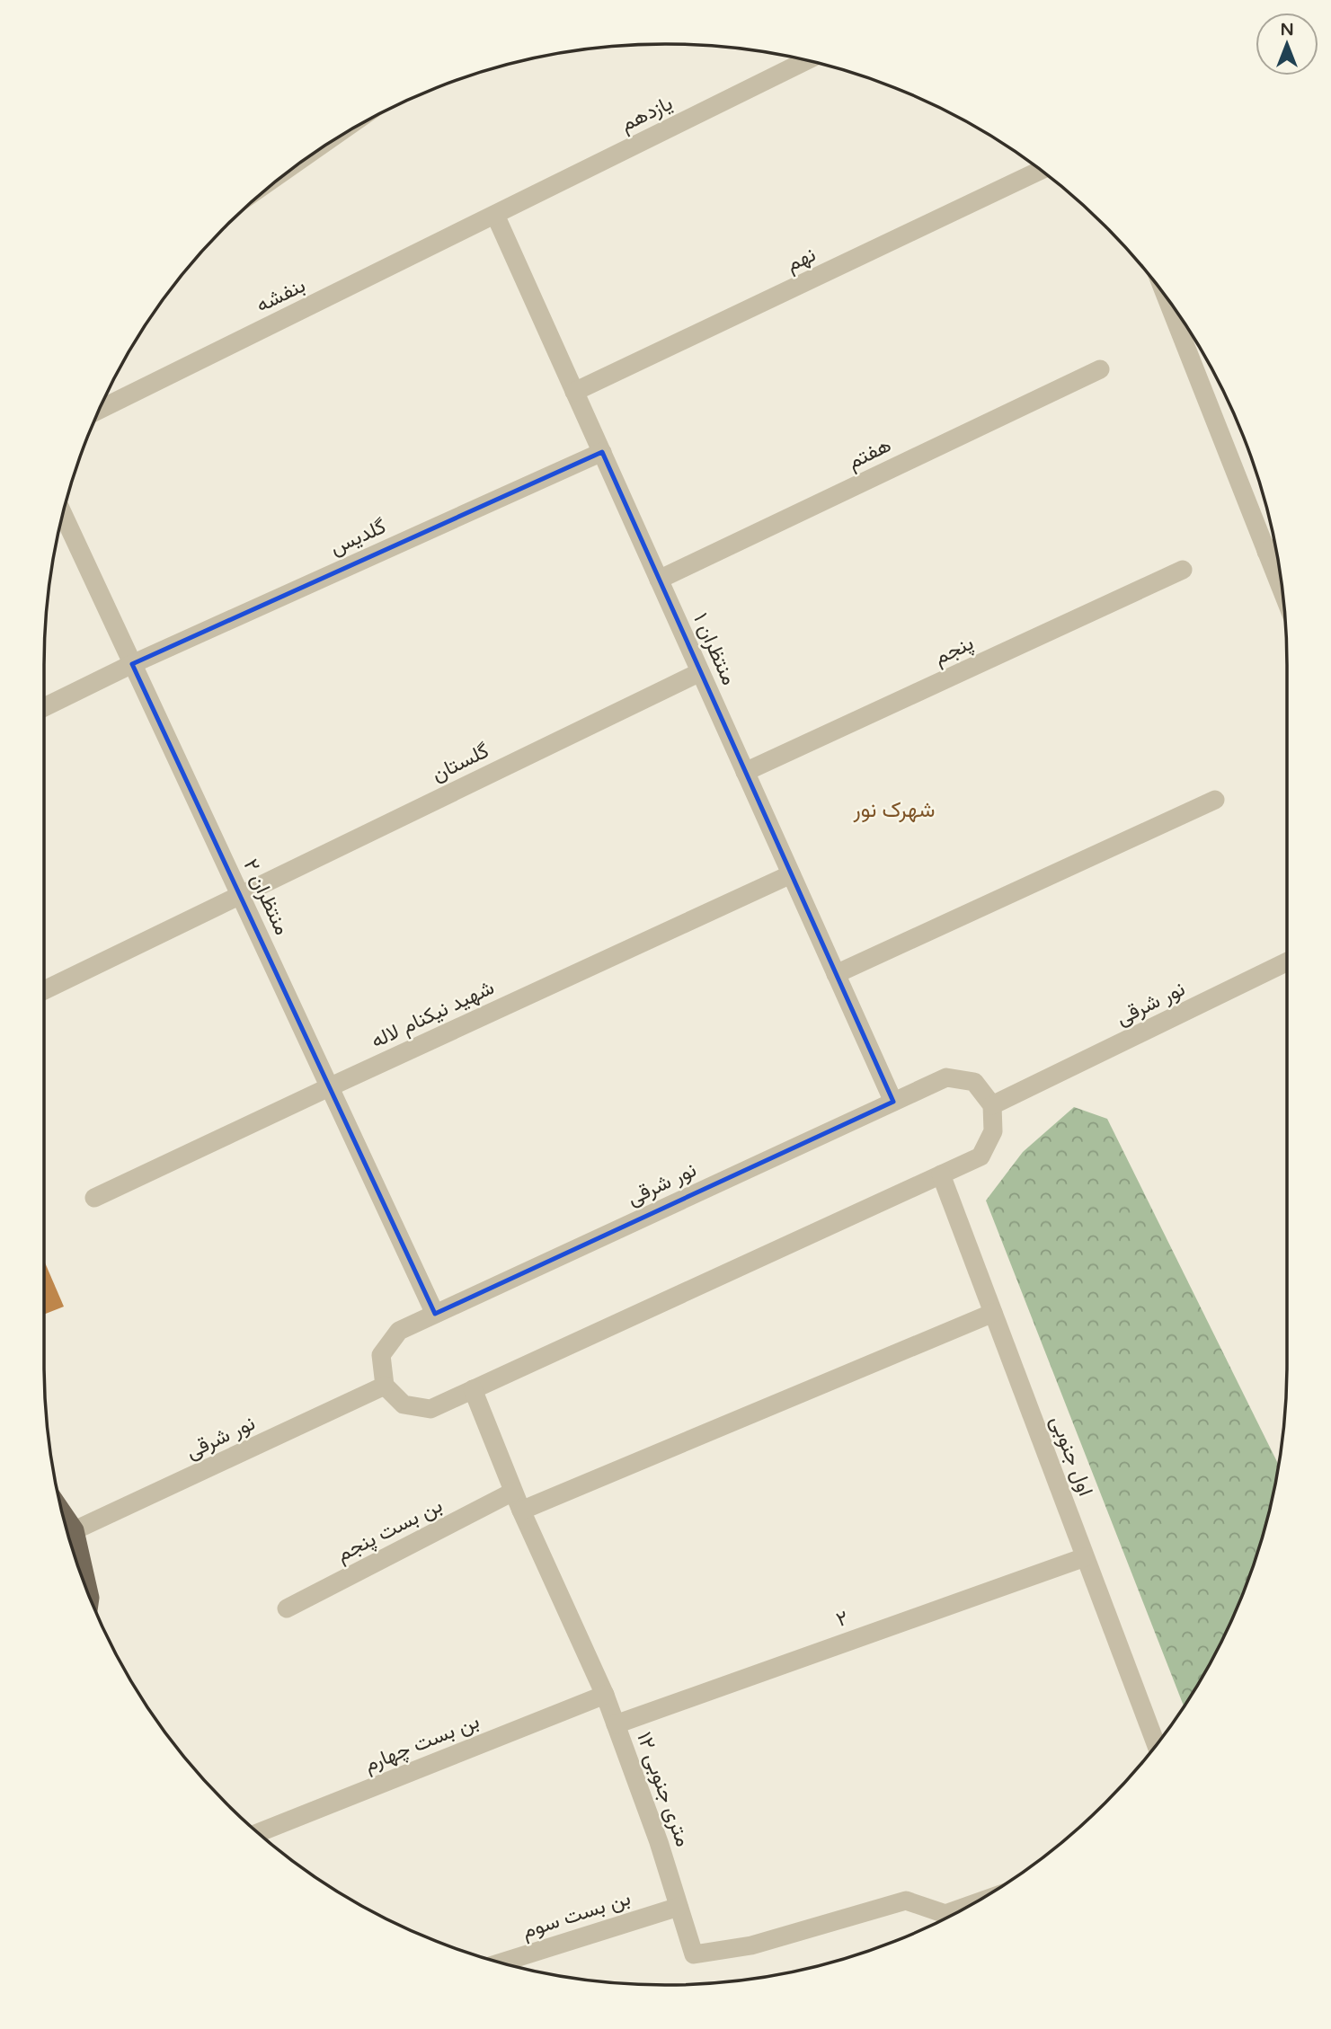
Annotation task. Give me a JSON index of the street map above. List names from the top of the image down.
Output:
{
  "streets": {
    "street": [
      "یازدهم",
      "نهم",
      "بنفشه",
      "هفتم",
      "گلدیس",
      "منتظران ۱",
      "پنجم",
      "گلستان",
      "منتظران ۲",
      "نور شرقی",
      "شهید نیکنام لاله",
      "اول جنوبی",
      "بن بست پنجم",
      "۲",
      "بن بست چهارم",
      "۱۲ متری جنوبی",
      "بن بست سوم"
    ]
  },
  "crossings": [
    ["یازدهم", "بنفشه"],
    ["یازدهم", "منتظران ۱"],
    ["نهم", "منتظران ۱"],
    ["بنفشه", "منتظران ۱"],
    ["هفتم", "منتظران ۱"],
    ["گلدیس", "منتظران ۱"],
    ["گلدیس", "منتظران ۲"],
    ["منتظران ۱", "پنجم"],
    ["منتظران ۱", "گلستان"],
    ["منتظران ۱", "نور شرقی"],
    ["منتظران ۱", "شهید نیکنام لاله"],
    ["گلستان", "منتظران ۲"],
    ["منتظران ۲", "نور شرقی"],
    ["منتظران ۲", "شهید نیکنام لاله"],
    ["اول جنوبی", "۲"],
    ["بن بست پنجم", "۱۲ متری جنوبی"],
    ["۲", "۱۲ متری جنوبی"],
    ["بن بست چهارم", "۱۲ متری جنوبی"],
    ["۱۲ متری جنوبی", "بن بست سوم"]
  ],
  "districts": ["شهرک نور"],
  "north": "top"
}
